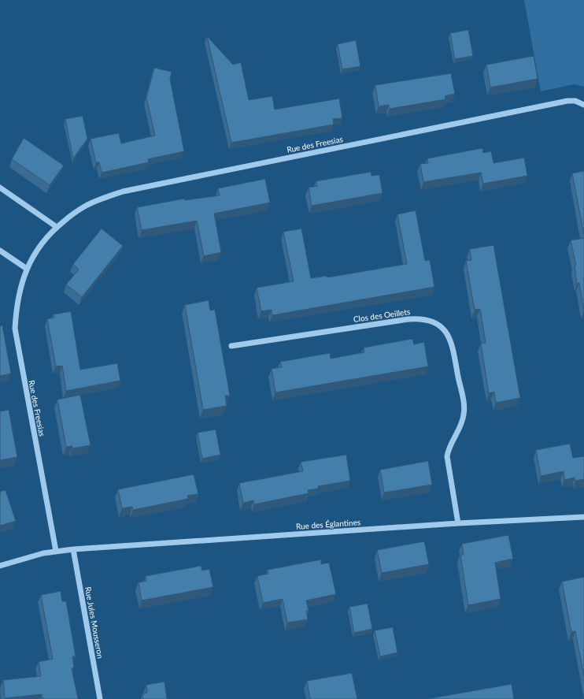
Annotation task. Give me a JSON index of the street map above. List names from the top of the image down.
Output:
{
  "streets": {
    "street": [
      "Rue des Freesias",
      "Clos des Oeillets",
      "Rue des Églantines",
      "Rue Jules Mousseron"
    ]
  },
  "crossings": [
    ["Rue des Freesias", "Rue des Églantines"],
    ["Clos des Oeillets", "Rue des Églantines"],
    ["Rue des Églantines", "Rue Jules Mousseron"]
  ]
}
